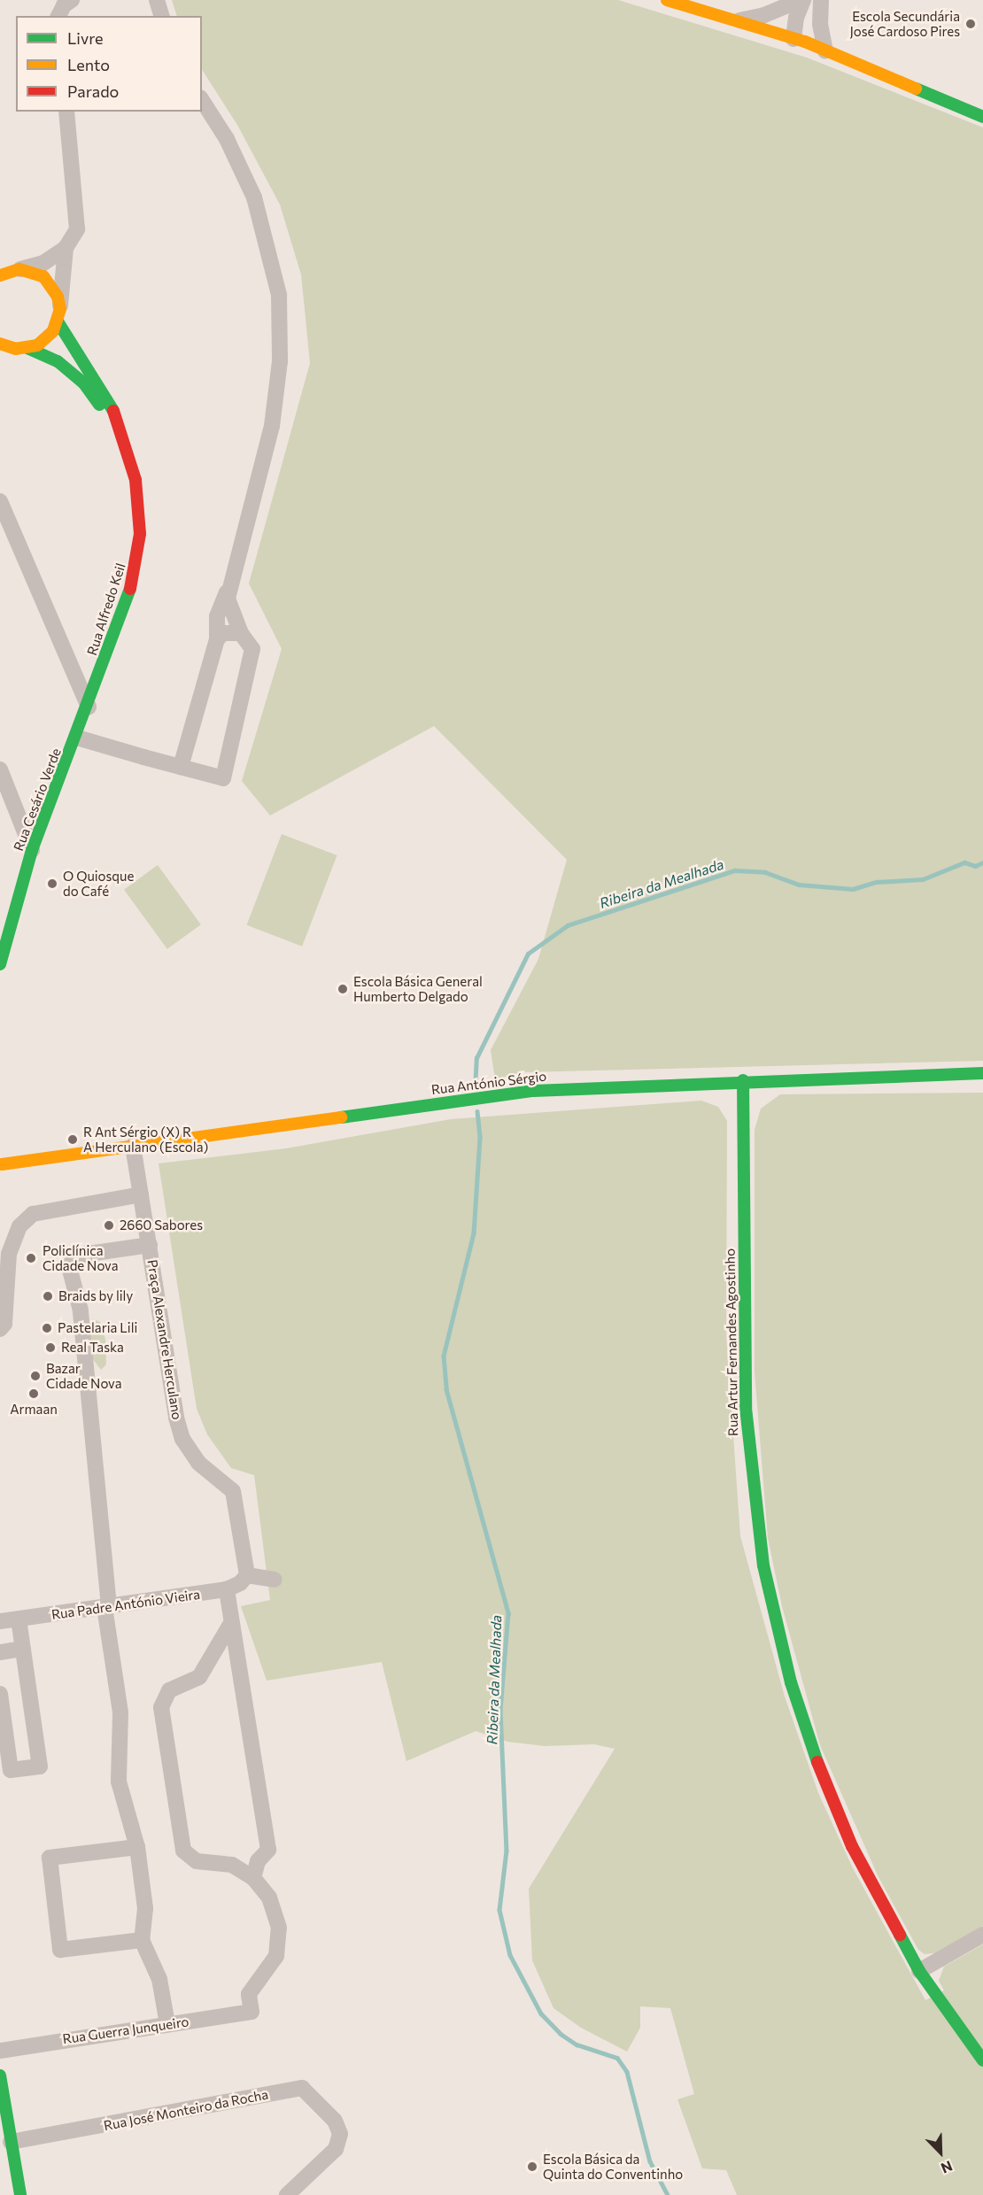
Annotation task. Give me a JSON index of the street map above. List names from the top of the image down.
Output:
{
  "streets": {
    "street": [
      "Rua Alfredo Keil",
      "Rua Cesário Verde",
      "Rua António Sérgio",
      "Praça Alexandre Herculano",
      "Rua Artur Fernandes Agostinho",
      "Rua Padre António Vieira",
      "Rua Guerra Junqueiro",
      "Rua José Monteiro da Rocha"
    ]
  },
  "crossings": [
    ["Rua Alfredo Keil", "Rua Cesário Verde"],
    ["Rua António Sérgio", "Praça Alexandre Herculano"],
    ["Rua António Sérgio", "Rua Artur Fernandes Agostinho"],
    ["Praça Alexandre Herculano", "Rua Padre António Vieira"]
  ],
  "water": ["Ribeira da Mealhada"],
  "places": [
    "Escola Secundária José Cardoso Pires",
    "O Quiosque do Café",
    "Escola Básica General Humberto Delgado",
    "R Ant Sérgio (X) R A Herculano (Escola)",
    "2660 Sabores",
    "Policlínica Cidade Nova",
    "Braids by lily",
    "Pastelaria Lili",
    "Real Taska",
    "Bazar Cidade Nova",
    "Armaan",
    "Escola Básica da Quinta do Conventinho"
  ],
  "legend": ["Livre", "Lento", "Parado"],
  "north": "bottom right"
}
